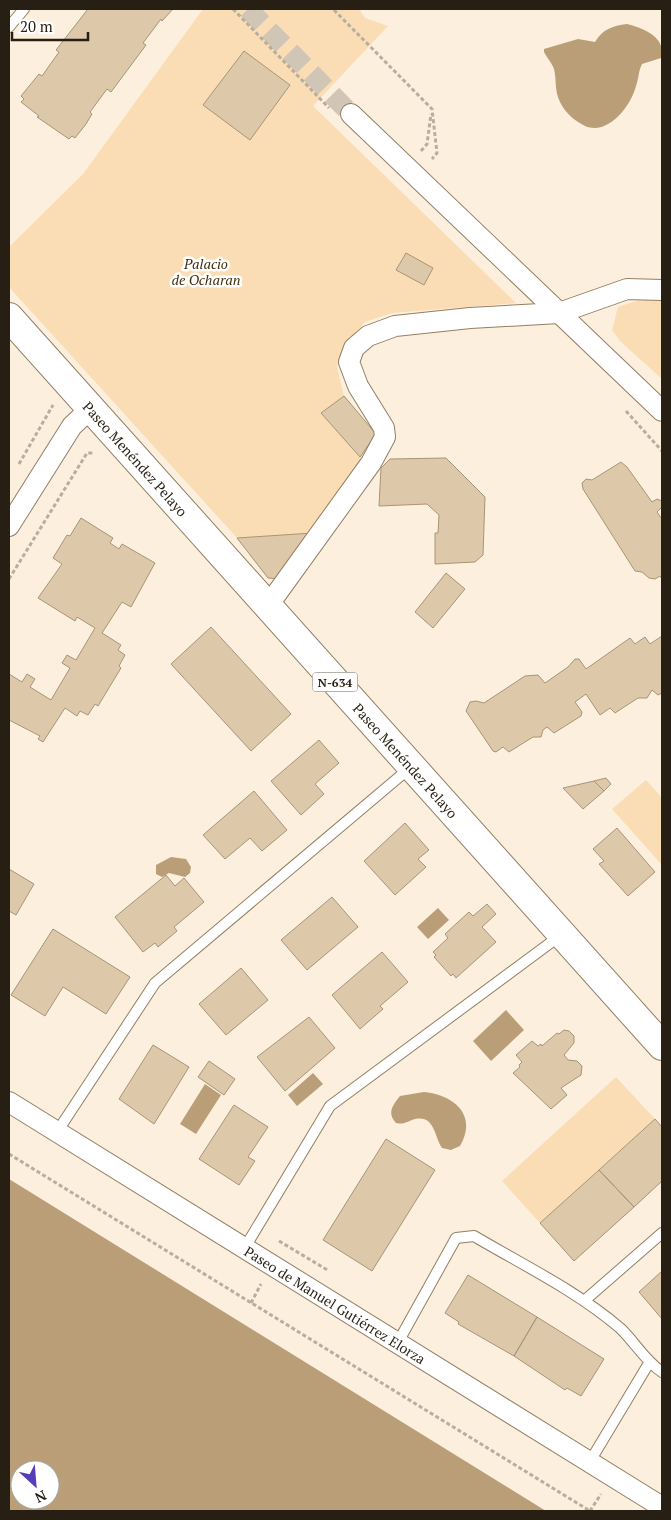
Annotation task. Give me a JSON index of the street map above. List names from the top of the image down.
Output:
{
  "streets": {
    "highway": ["Paseo Menéndez Pelayo", "N-634"],
    "street": ["Paseo de Manuel Gutiérrez Elorza"]
  },
  "parks": ["Palacio de Ocharan"],
  "scale_bar": "20 m",
  "north": "bottom right"
}
